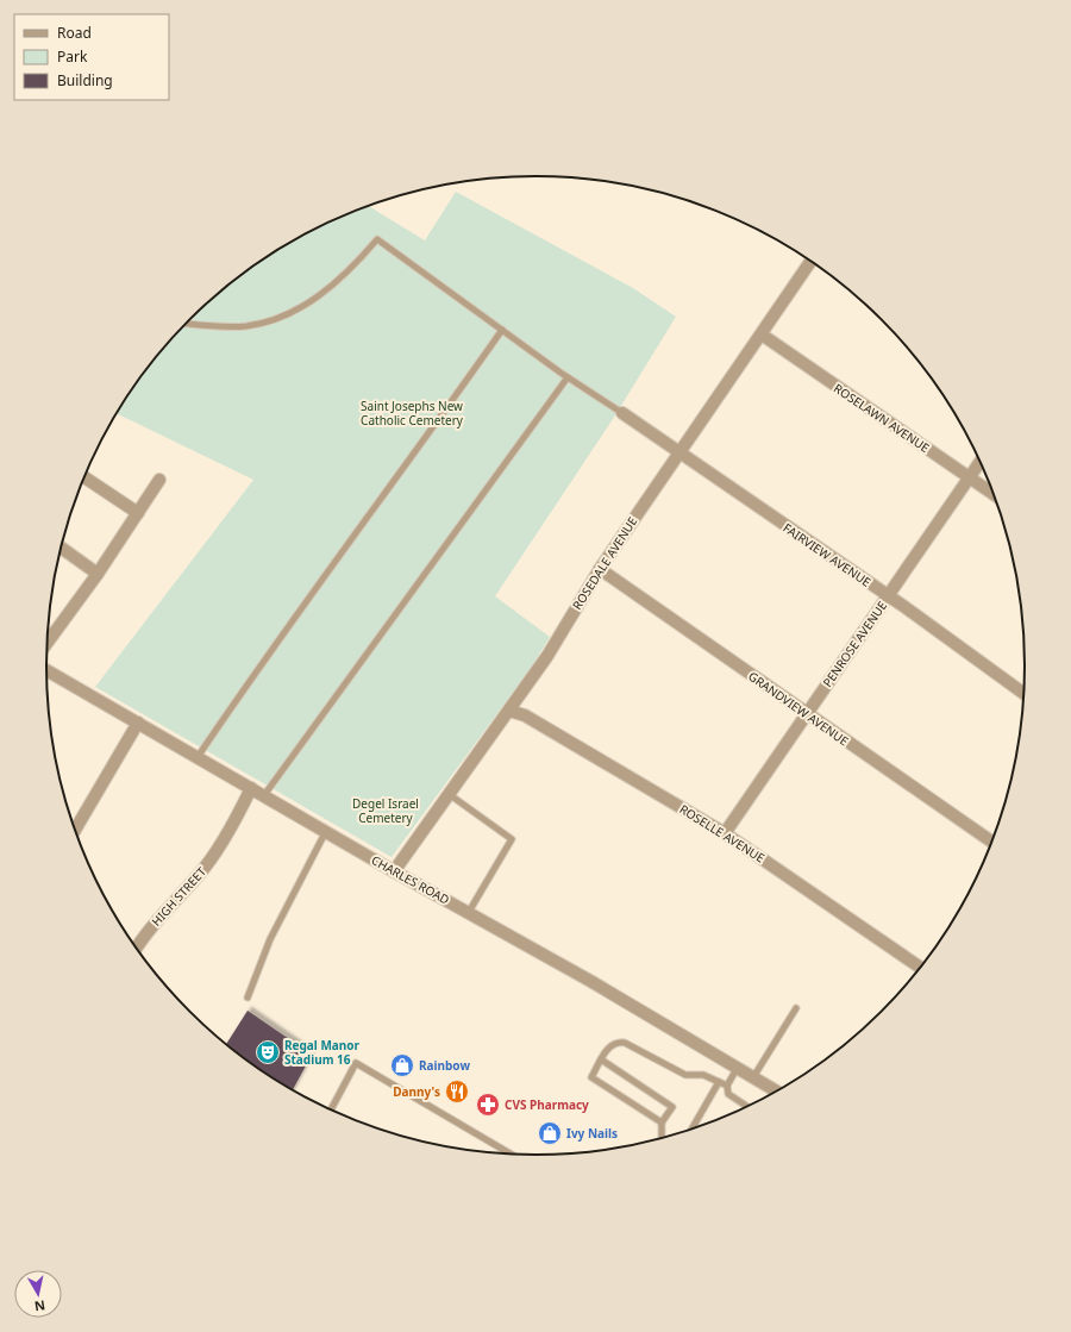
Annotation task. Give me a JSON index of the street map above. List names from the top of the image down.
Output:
{
  "streets": {
    "street": [
      "ROSELAWN AVENUE",
      "FAIRVIEW AVENUE",
      "ROSEDALE AVENUE",
      "PENROSE AVENUE",
      "GRANDVIEW AVENUE",
      "ROSELLE AVENUE",
      "CHARLES ROAD",
      "HIGH STREET"
    ]
  },
  "crossings": [
    ["ROSELAWN AVENUE", "ROSEDALE AVENUE"],
    ["ROSELAWN AVENUE", "PENROSE AVENUE"],
    ["FAIRVIEW AVENUE", "ROSEDALE AVENUE"],
    ["FAIRVIEW AVENUE", "PENROSE AVENUE"],
    ["ROSEDALE AVENUE", "GRANDVIEW AVENUE"],
    ["ROSEDALE AVENUE", "ROSELLE AVENUE"],
    ["ROSEDALE AVENUE", "CHARLES ROAD"],
    ["PENROSE AVENUE", "GRANDVIEW AVENUE"],
    ["PENROSE AVENUE", "ROSELLE AVENUE"],
    ["CHARLES ROAD", "HIGH STREET"]
  ],
  "parks": ["Saint Josephs New Catholic Cemetery", "Degel Israel Cemetery"],
  "places": {
    "theatre": ["Regal Manor Stadium 16"],
    "shop": ["Rainbow", "Ivy Nails"],
    "restaurant": ["Danny's"],
    "pharmacy": ["CVS Pharmacy"]
  },
  "legend": ["Road", "Park", "Building"],
  "north": "bottom"
}
